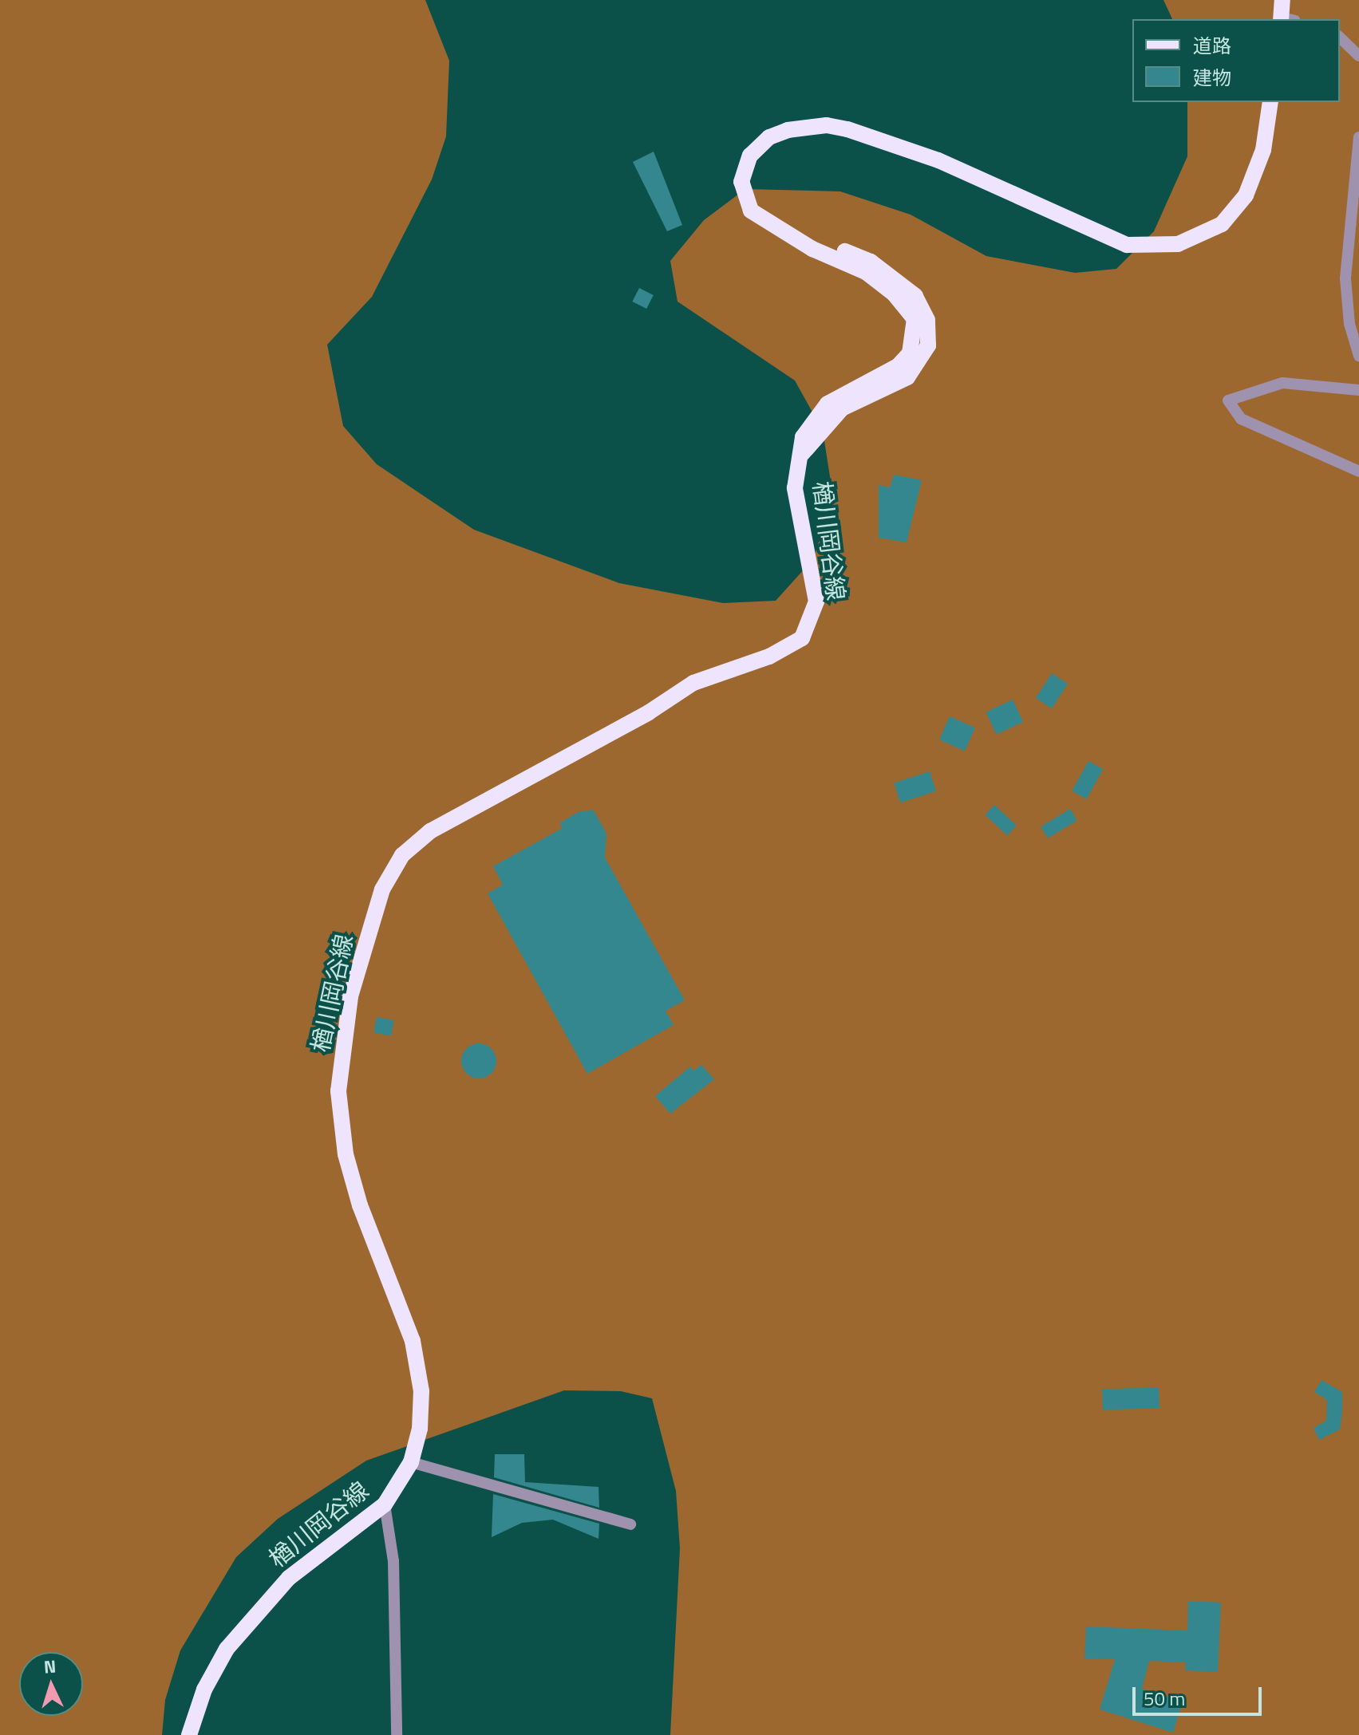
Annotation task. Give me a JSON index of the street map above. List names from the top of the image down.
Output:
{
  "streets": {
    "main road": ["楢川岡谷線"]
  },
  "legend": ["道路", "建物"],
  "scale_bar": "50 m",
  "north": "top"
}
